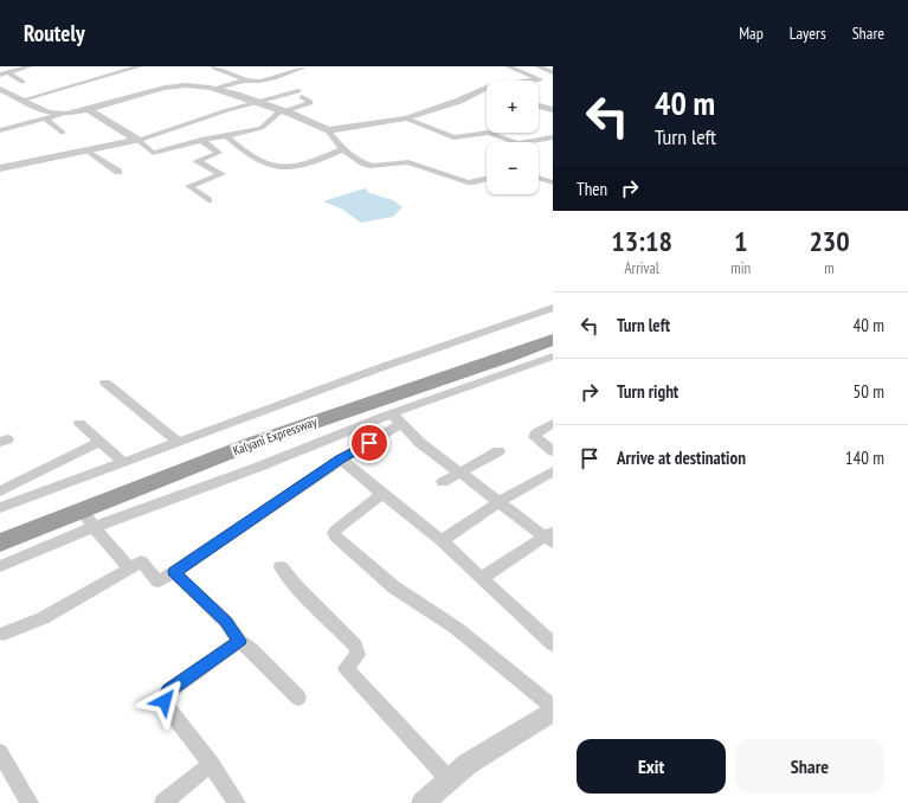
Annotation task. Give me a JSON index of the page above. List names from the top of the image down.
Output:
{
  "streets": {
    "highway": ["Kalyani Expressway"]
  },
  "page": {
    "header": "Routely",
    "nav": ["Map", "Layers", "Share"],
    "turn": ["40 m", "Turn left"],
    "map_buttons": ["+", "−"],
    "then": "Then",
    "eta": [
      "13:18",
      "Arrival",
      "1",
      "min",
      "230",
      "m"
    ],
    "list": [
      {
        "name": "Turn left",
        "value": "40 m"
      },
      {
        "name": "Turn right",
        "value": "50 m"
      },
      {
        "name": "Arrive at destination",
        "value": "140 m"
      }
    ],
    "buttons": ["Exit", "Share"]
  }
}
